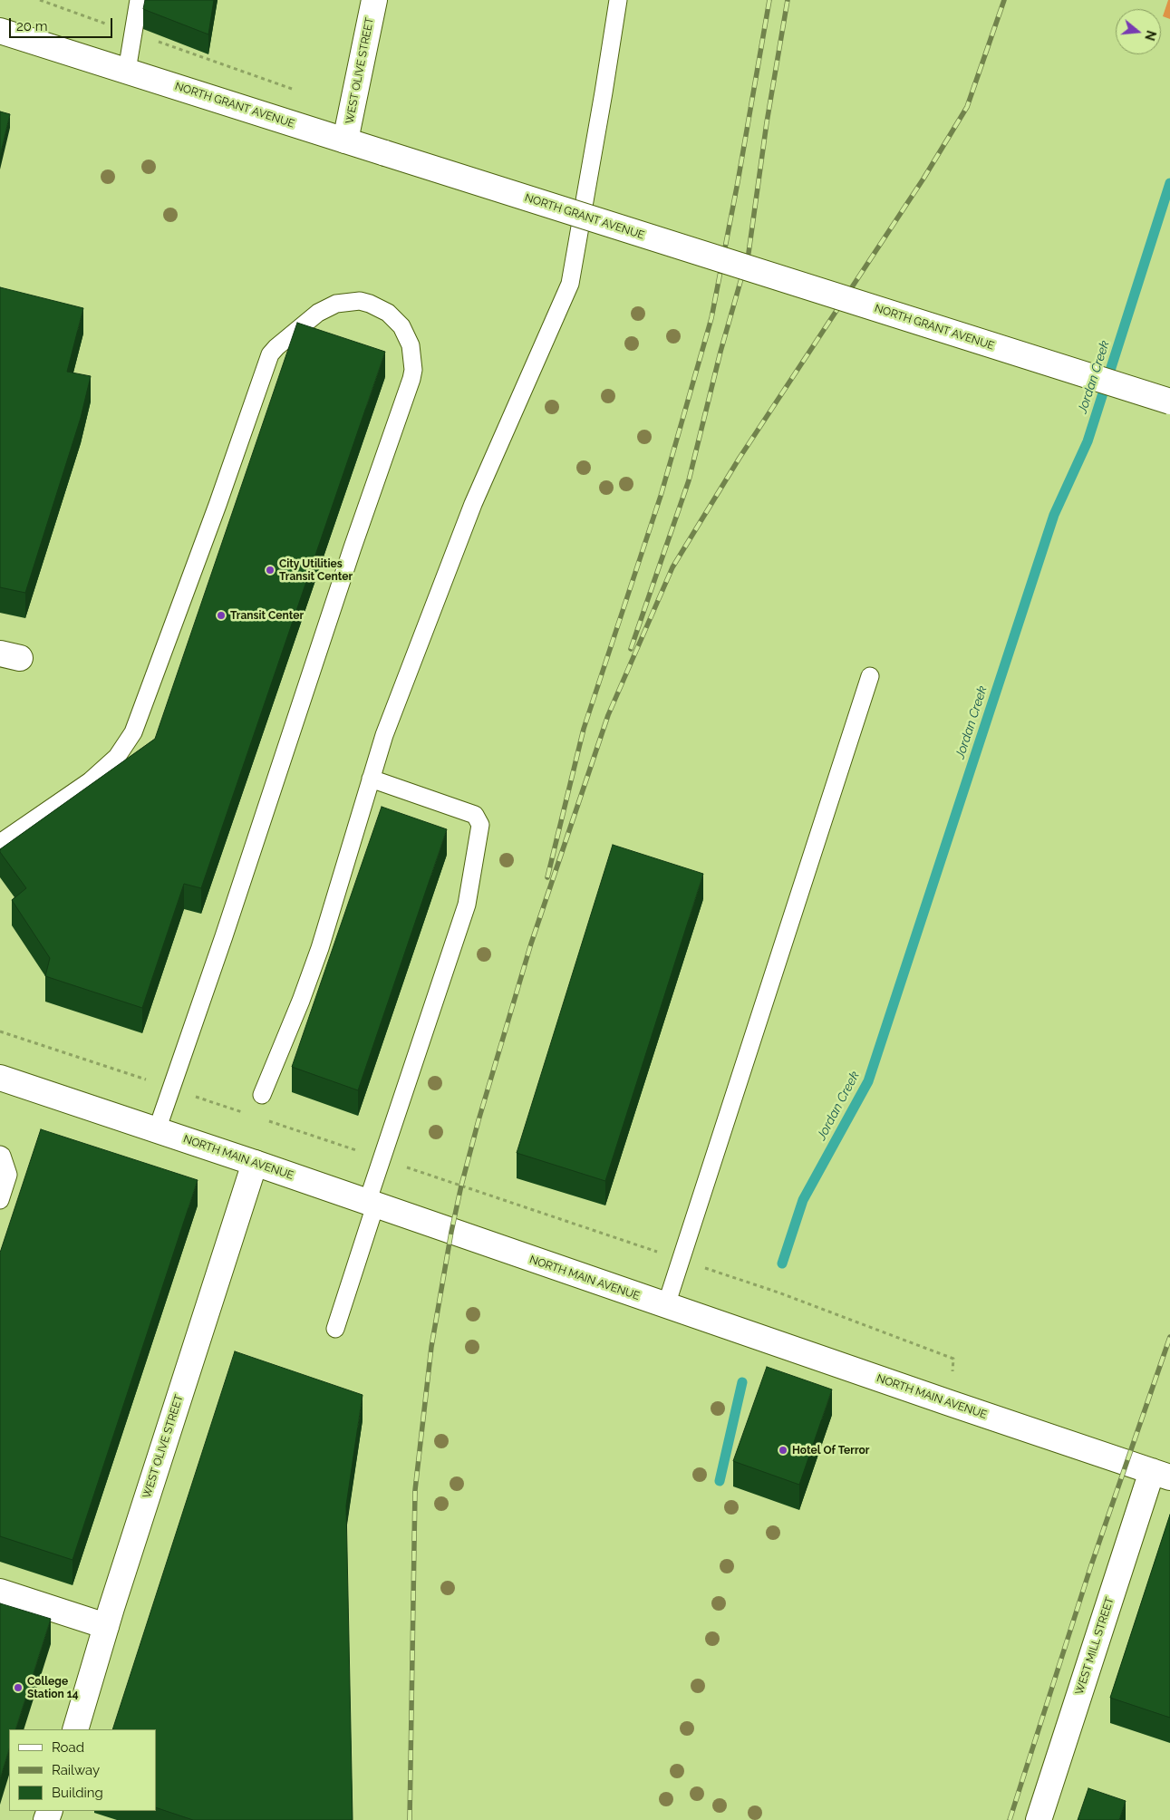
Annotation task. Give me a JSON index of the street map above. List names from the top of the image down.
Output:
{
  "streets": {
    "street": [
      "WEST OLIVE STREET",
      "NORTH GRANT AVENUE",
      "NORTH MAIN AVENUE",
      "WEST MILL STREET"
    ]
  },
  "crossings": [
    ["WEST OLIVE STREET", "NORTH GRANT AVENUE"],
    ["WEST OLIVE STREET", "NORTH MAIN AVENUE"],
    ["NORTH MAIN AVENUE", "WEST MILL STREET"]
  ],
  "water": ["Jordan Creek"],
  "places": [
    "City Utilities Transit Center",
    "Transit Center",
    "Hotel Of Terror",
    "College Station 14"
  ],
  "legend": ["Road", "Railway", "Building"],
  "scale_bar": "20 m",
  "north": "right"
}
